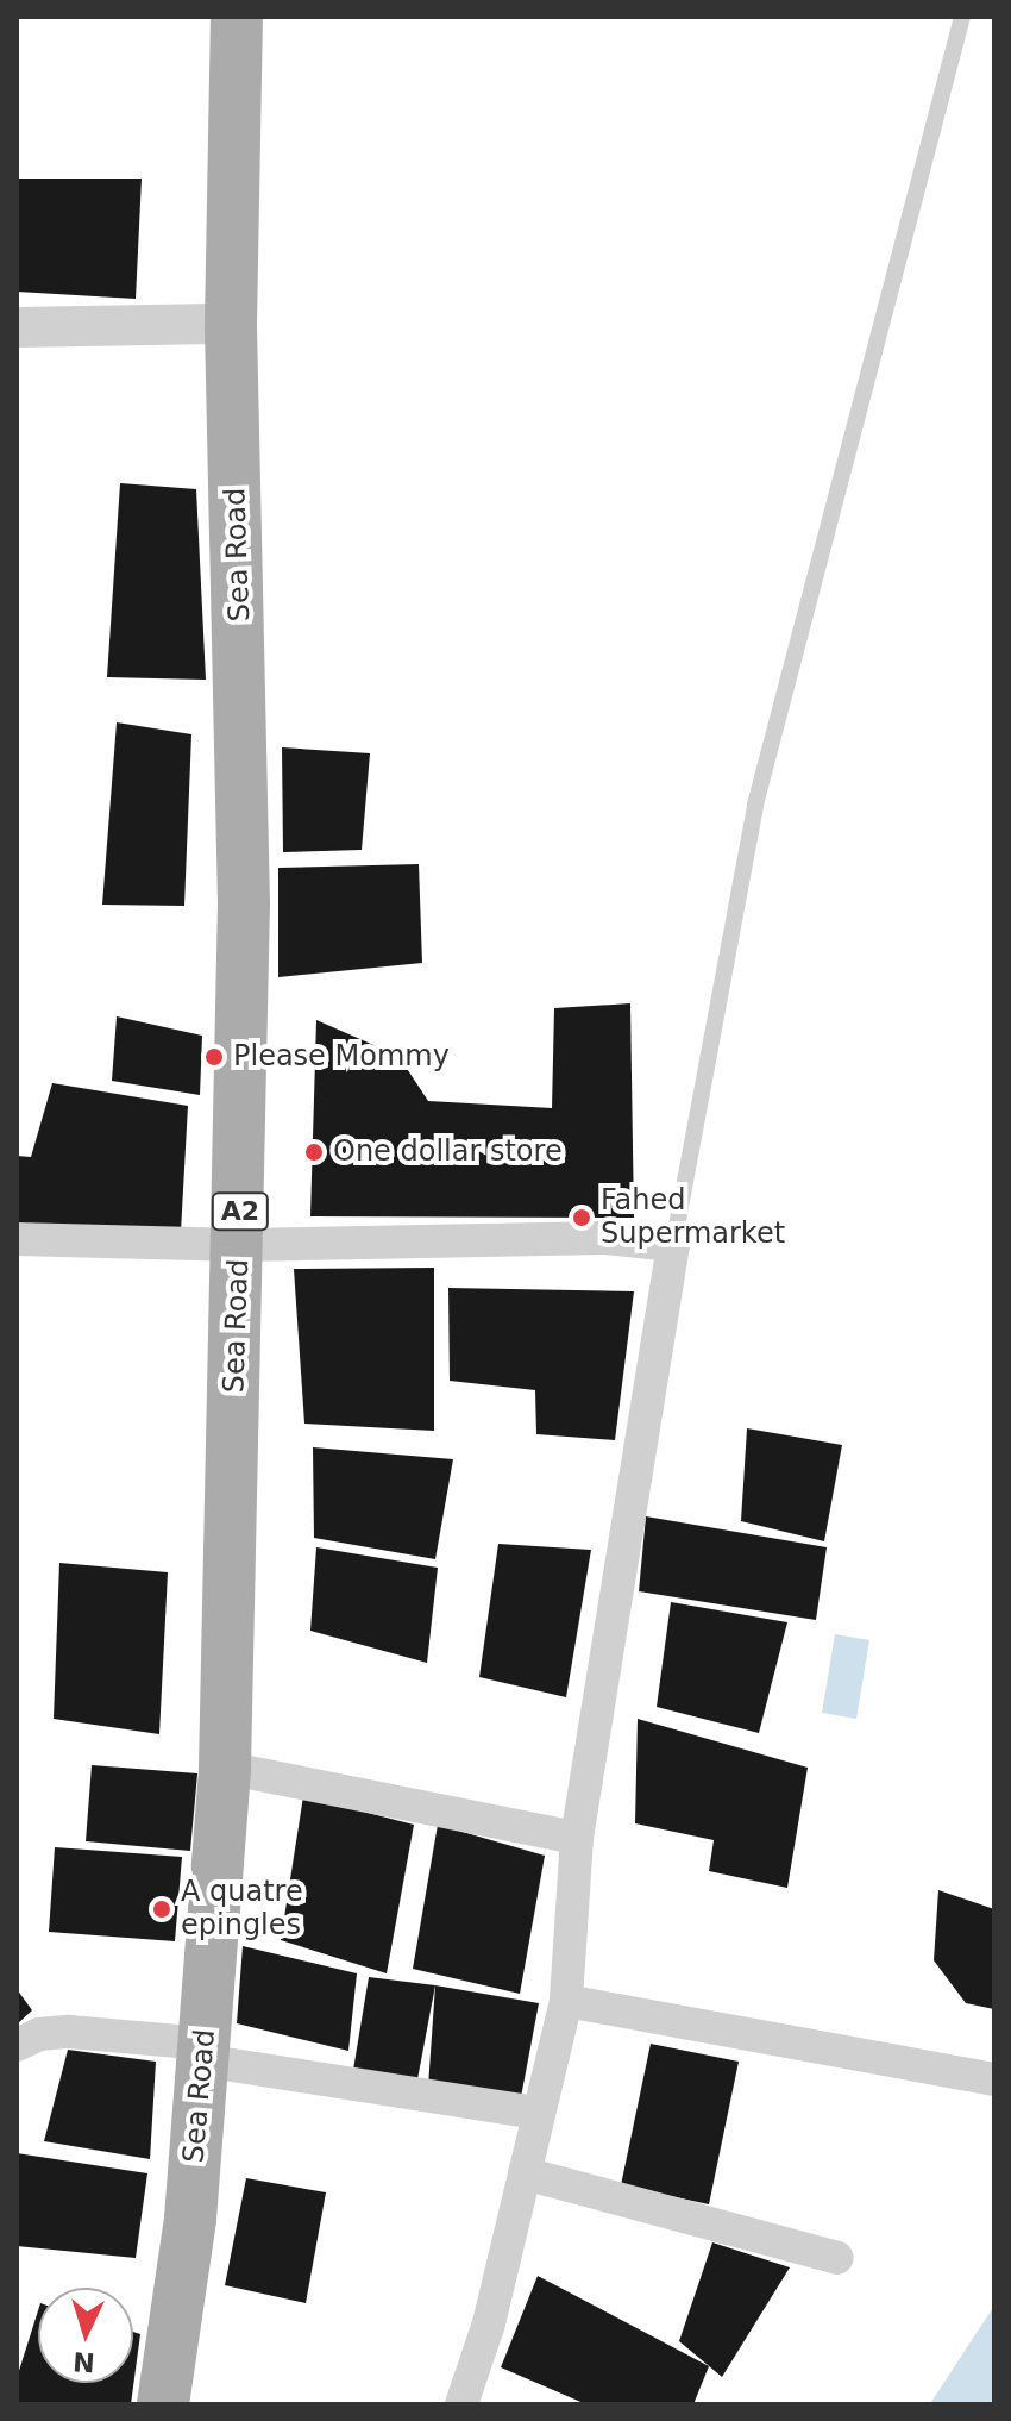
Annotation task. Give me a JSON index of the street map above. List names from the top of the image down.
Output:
{
  "streets": {
    "main road": ["Sea Road", "A2"]
  },
  "places": [
    "Please Mommy",
    "One dollar store",
    "Fahed Supermarket",
    "A quatre epingles"
  ],
  "north": "bottom"
}
